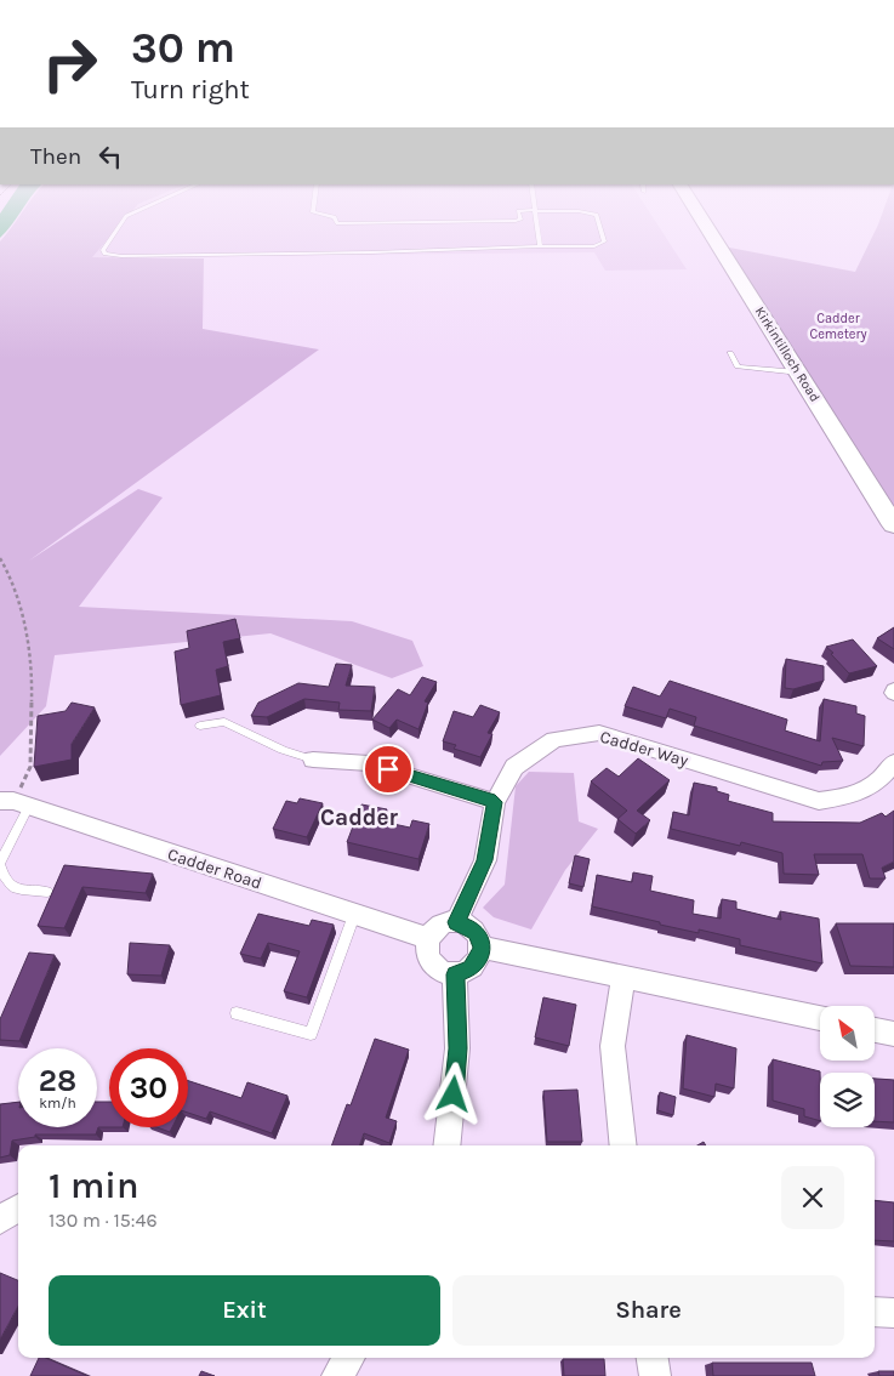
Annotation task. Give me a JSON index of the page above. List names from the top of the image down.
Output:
{
  "streets": {
    "main road": ["Kirkintilloch Road"],
    "street": ["Cadder Way", "Cadder Road"]
  },
  "crossings": [
    ["Cadder Way", "Cadder Road"]
  ],
  "districts": ["Cadder"],
  "parks": ["Cadder Cemetery"],
  "north": "top left",
  "page": {
    "turn": ["30 m", "Turn right"],
    "then": "Then",
    "speed": "28 km/h",
    "limit": "30",
    "heading": ["1 min", "130 m · 15:46"],
    "buttons": ["Exit", "Share"]
  }
}
